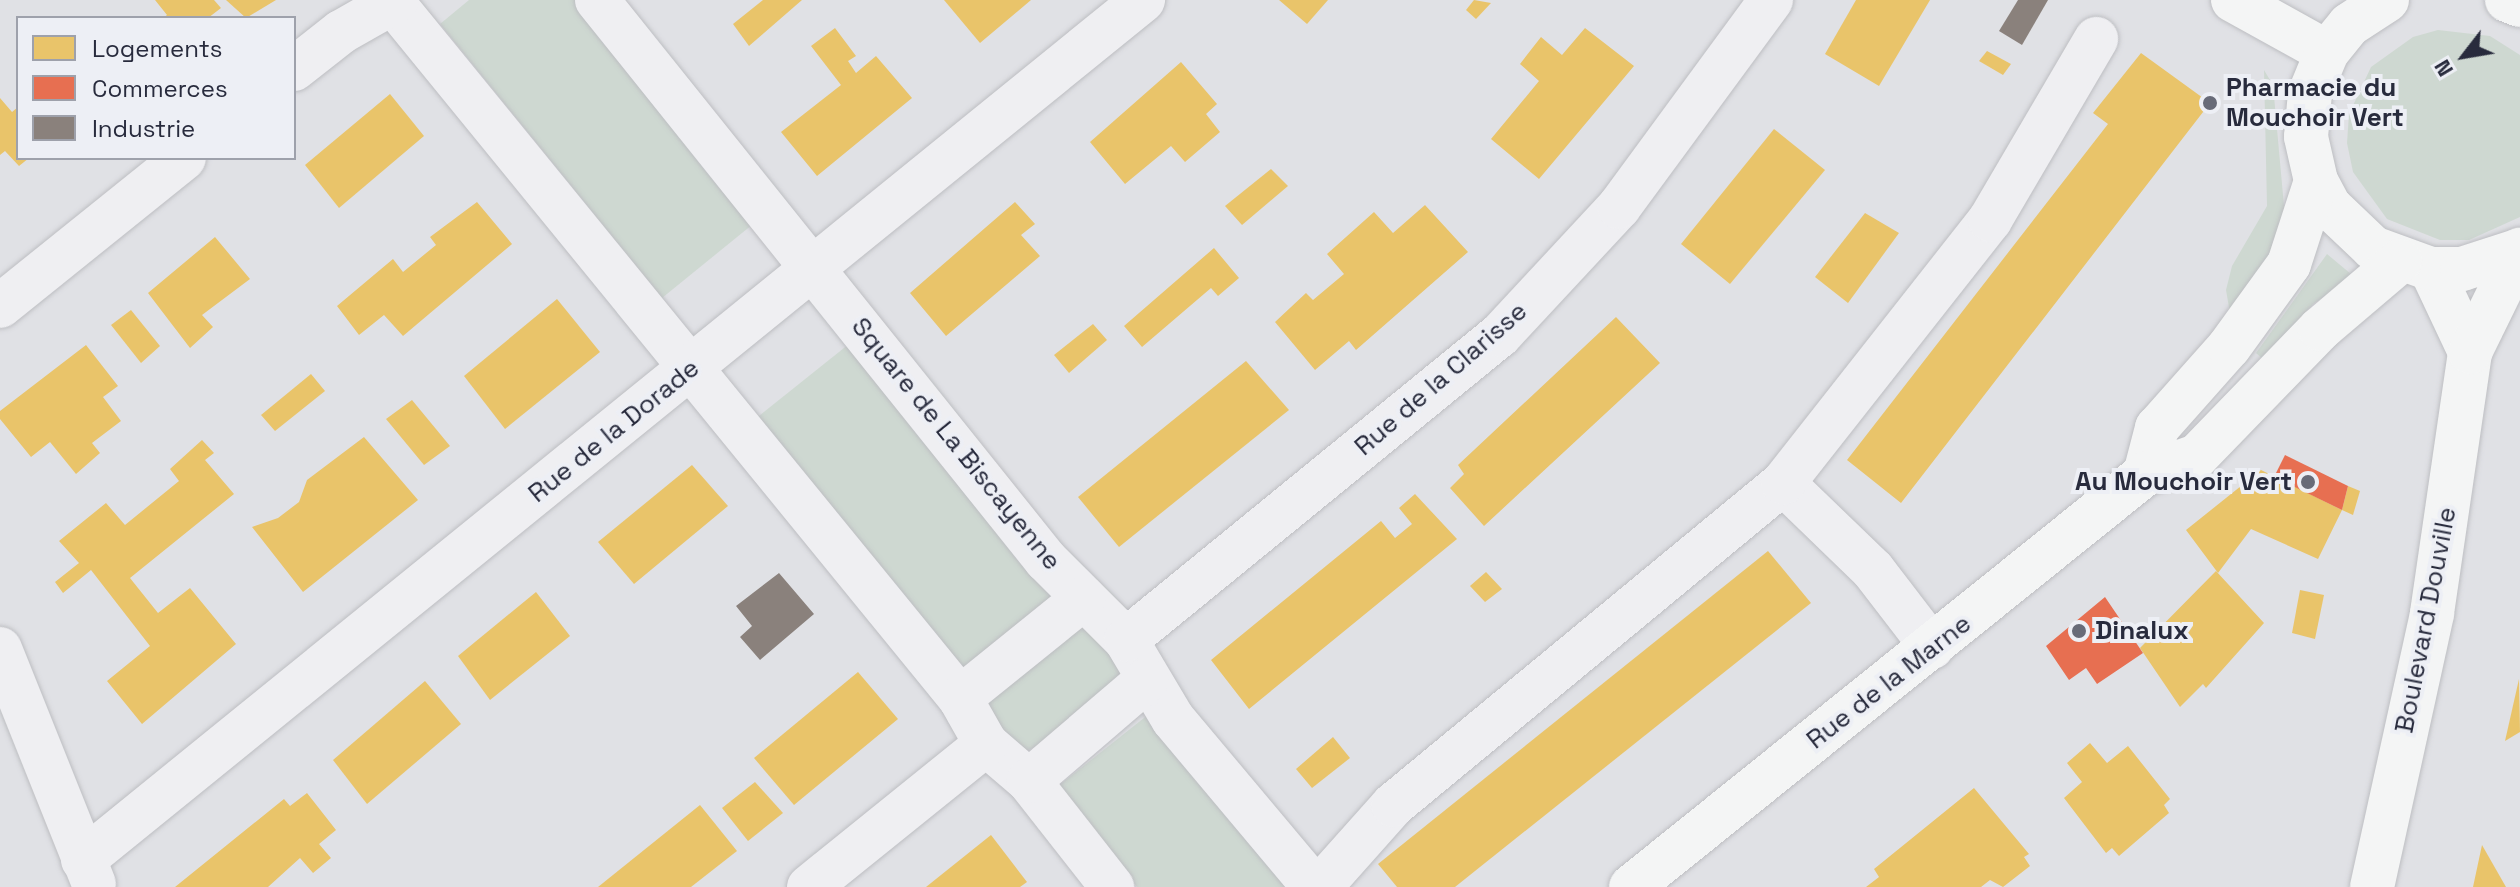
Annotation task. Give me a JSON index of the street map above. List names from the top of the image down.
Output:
{
  "streets": {
    "main road": ["Boulevard Douville", "Rue de la Marne"],
    "street": ["Rue de la Clarisse", "Rue de la Dorade", "Square de La Biscayenne"]
  },
  "crossings": [
    ["Rue de la Clarisse", "Square de La Biscayenne"],
    ["Rue de la Dorade", "Square de La Biscayenne"]
  ],
  "places": ["Pharmacie du Mouchoir Vert", "Au Mouchoir Vert", "Dinalux"],
  "legend": ["Logements", "Commerces", "Industrie"],
  "north": "bottom left"
}
